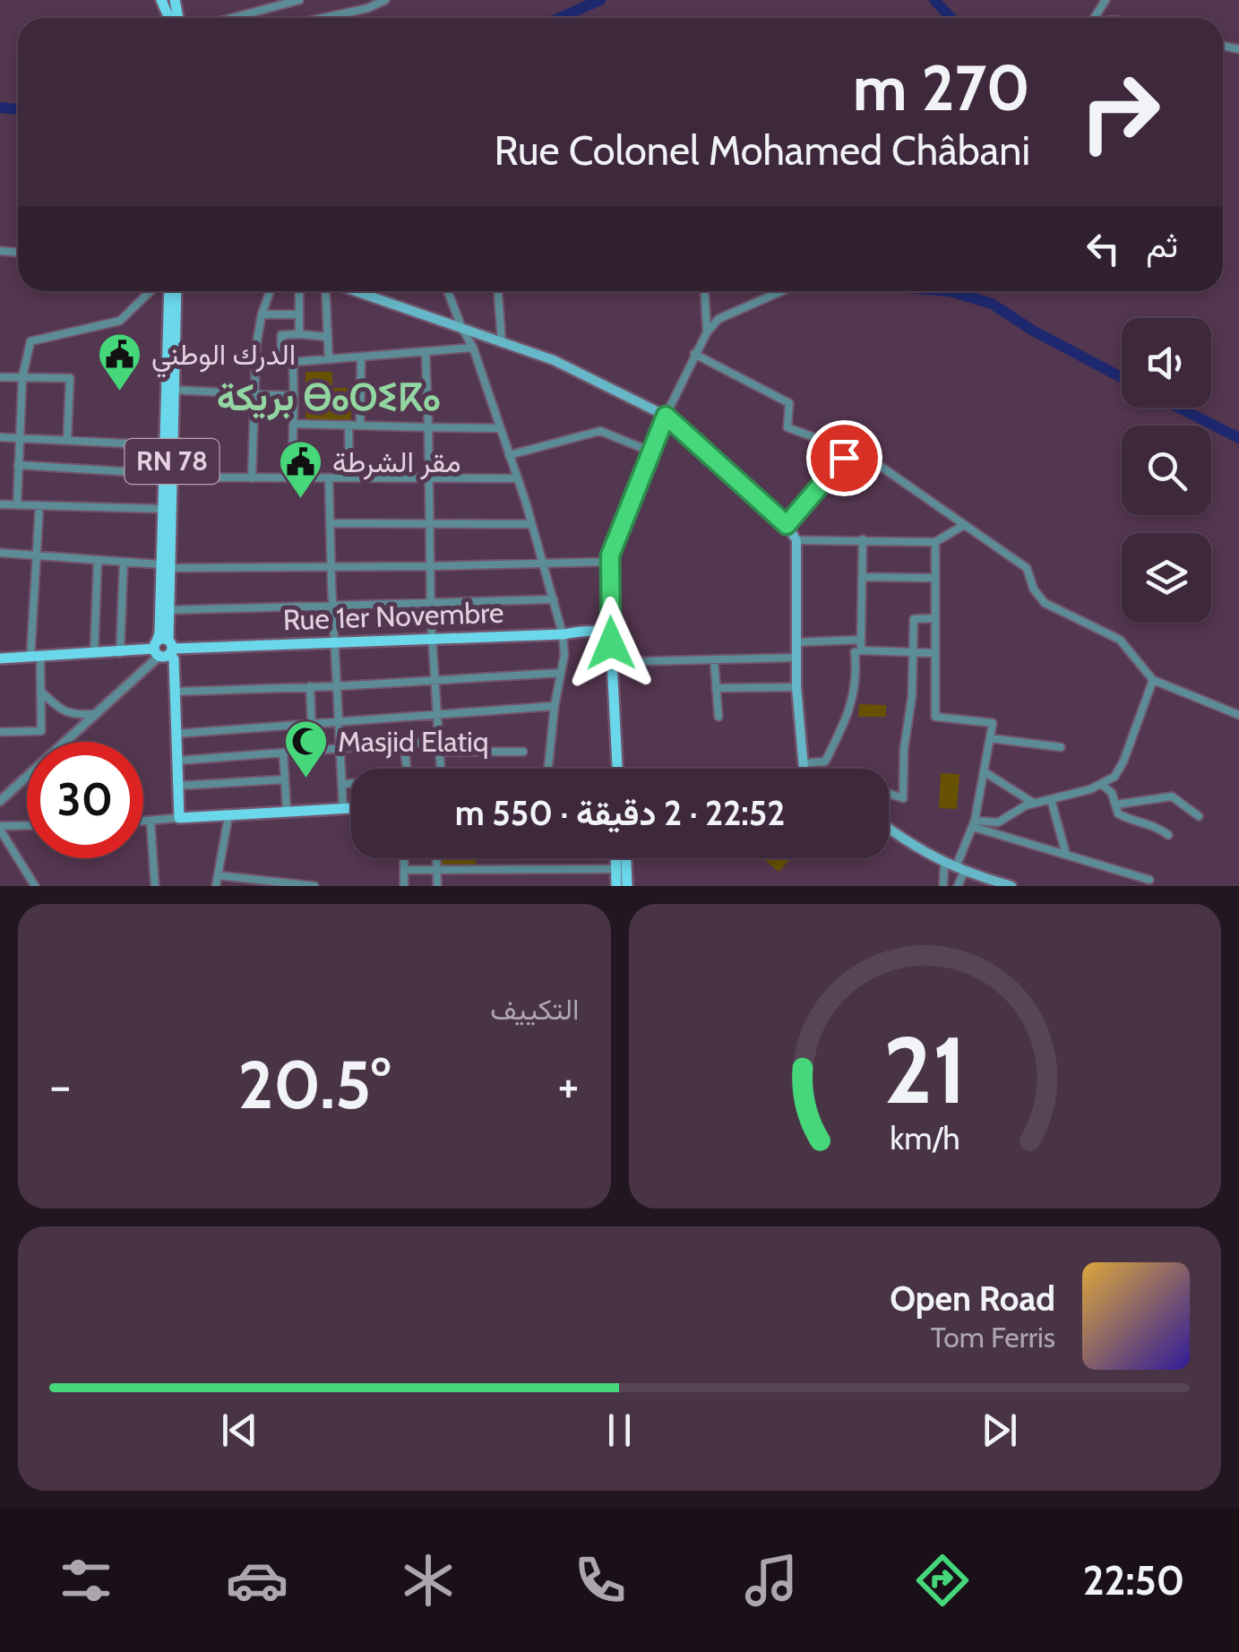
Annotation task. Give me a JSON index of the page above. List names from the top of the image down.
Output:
{
  "streets": {
    "main road": ["RN 78", "Rue 1er Novembre"]
  },
  "crossings": [
    ["RN 78", "Rue 1er Novembre"]
  ],
  "districts": ["بريكة ⴱⴰⵔⵉⴽⴰ"],
  "places": {
    "public building": ["الدرك الوطني", "مقر الشرطة"],
    "mosque": ["Masjid Elatiq"]
  },
  "page": {
    "turn": ["270 m", "Rue Colonel Mohamed Châbani"],
    "then": "ثم",
    "limit": "30",
    "trip": "22:52 · 2 دقيقة · 550 m",
    "tile": "التكييف",
    "heat": ["−", "20.5°", "+"],
    "song": ["Open Road", "Tom Ferris"],
    "tabs": "22:50",
    "gauge": ["21", "km/h"]
  }
}
